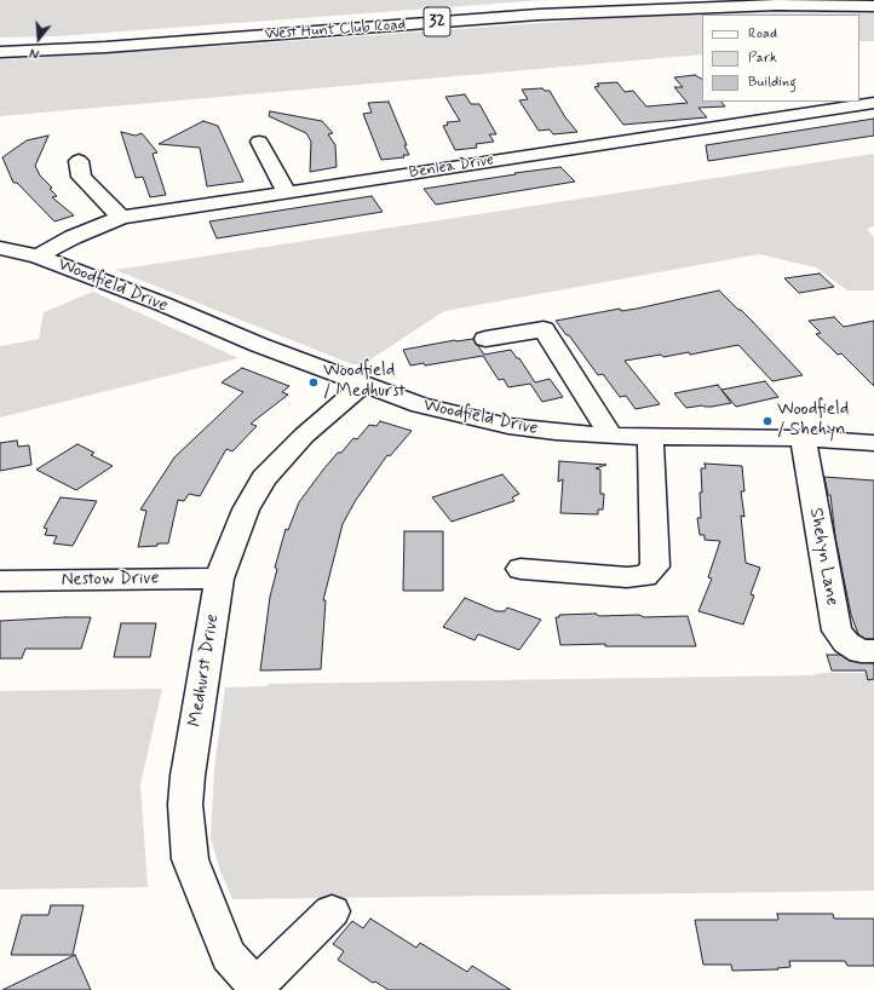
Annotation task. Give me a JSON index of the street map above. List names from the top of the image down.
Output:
{
  "streets": {
    "street": [
      "32",
      "West Hunt Club Road",
      "Benlea Drive",
      "Woodfield Drive",
      "Shehyn Lane",
      "Nestow Drive",
      "Medhurst Drive"
    ]
  },
  "crossings": [
    ["Benlea Drive", "Woodfield Drive"],
    ["Woodfield Drive", "Shehyn Lane"],
    ["Woodfield Drive", "Medhurst Drive"],
    ["Nestow Drive", "Medhurst Drive"]
  ],
  "places": ["Woodfield / Medhurst", "Woodfield / Shehyn"],
  "legend": ["Road", "Park", "Building"],
  "north": "bottom"
}
